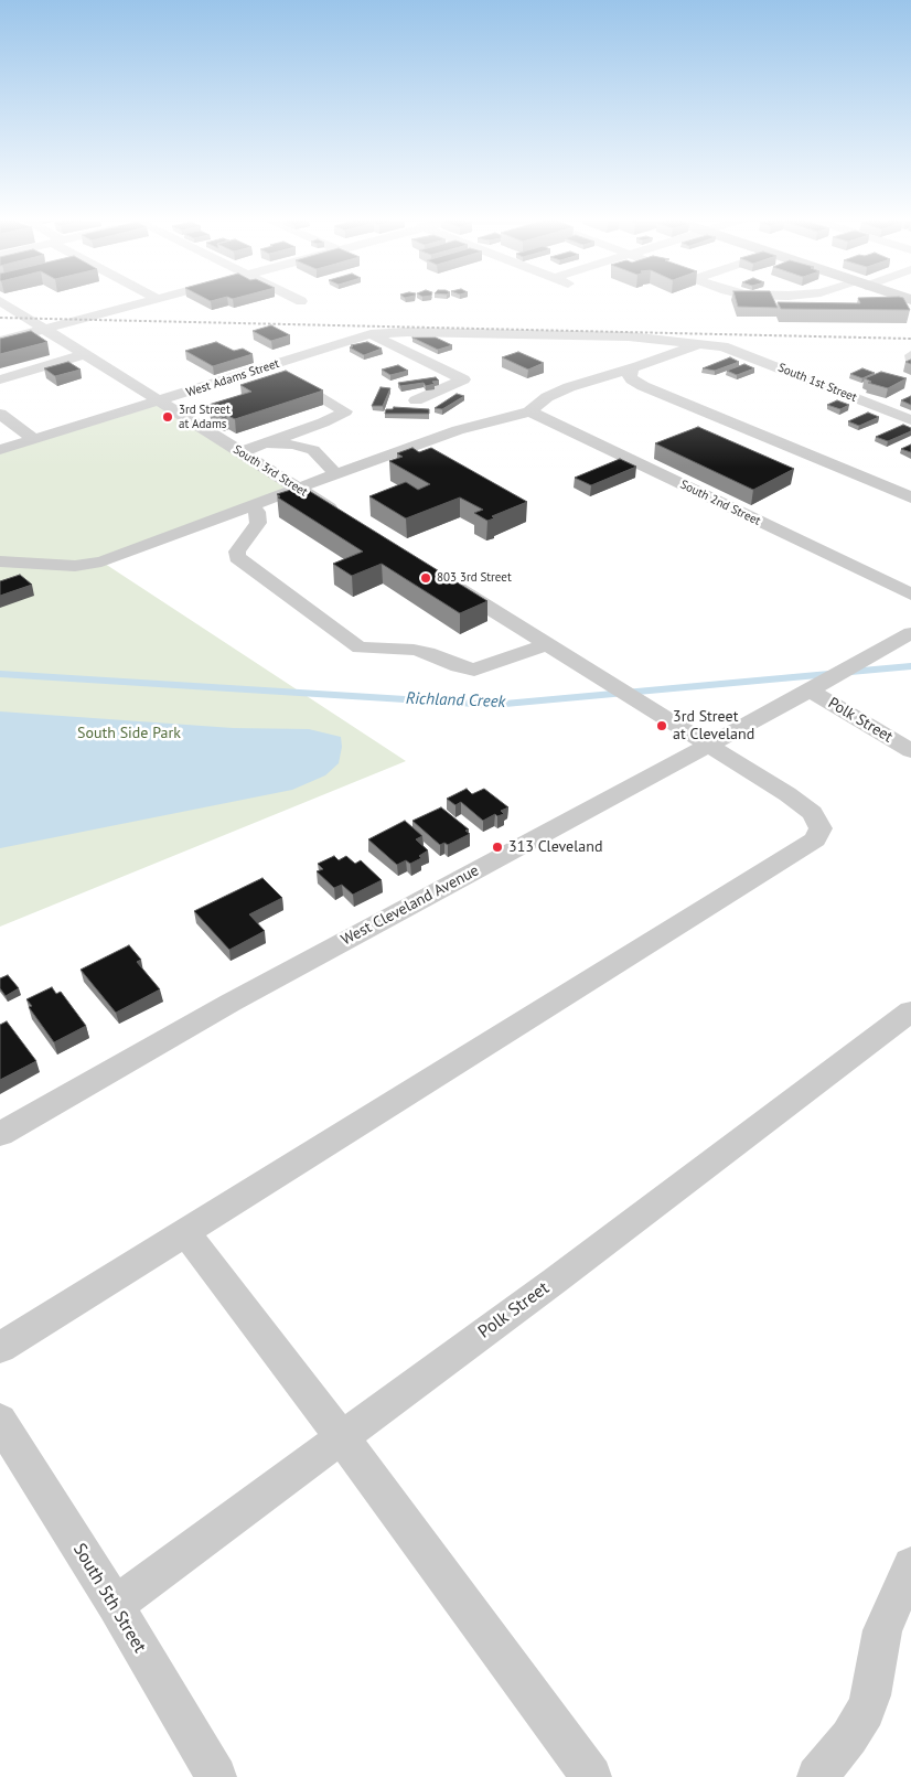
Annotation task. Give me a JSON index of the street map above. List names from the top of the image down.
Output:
{
  "streets": {
    "street": [
      "West Adams Street",
      "South 1st Street",
      "South 3rd Street",
      "South 2nd Street",
      "Polk Street",
      "West Cleveland Avenue",
      "South 5th Street"
    ]
  },
  "crossings": [
    ["West Adams Street", "South 1st Street"],
    ["West Adams Street", "South 3rd Street"],
    ["Polk Street", "West Cleveland Avenue"],
    ["Polk Street", "South 5th Street"]
  ],
  "water": ["Richland Creek"],
  "parks": ["South Side Park"],
  "places": [
    "3rd Street at Adams",
    "803 3rd Street",
    "3rd Street at Cleveland",
    "313 Cleveland"
  ]
}
